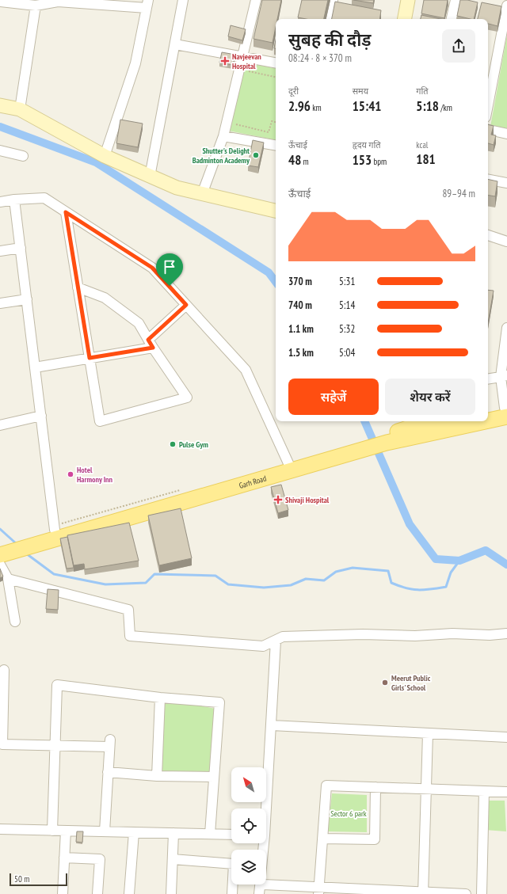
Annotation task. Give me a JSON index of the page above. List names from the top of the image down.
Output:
{
  "streets": {
    "main road": ["Garh Road"]
  },
  "parks": ["Sector 6 park"],
  "places": {
    "health": ["Navjeevan Hospital", "Shivaji Hospital"],
    "other": [
      "Shutter's Delight Badminton Academy",
      "Pulse Gym",
      "Hotel Harmony Inn",
      "Meerut Public Girls' School"
    ]
  },
  "scale_bar": "50 m",
  "north": "top left",
  "page": {
    "heading": ["सुबह की दौड़", "08:24 · 8 × 370 m"],
    "stats": [
      ["दूरी", "2.96 km"],
      ["समय", "15:41"],
      ["गति", "5:18 /km"],
      ["ऊँचाई", "48 m"],
      ["हृदय गति", "153 bpm"],
      ["kcal", "181"]
    ],
    "chart": ["ऊँचाई", "89–94 m"],
    "list": [
      {
        "name": "370 m",
        "note": "5:31"
      },
      {
        "name": "740 m",
        "note": "5:14"
      },
      {
        "name": "1.1 km",
        "note": "5:32"
      },
      {
        "name": "1.5 km",
        "note": "5:04"
      }
    ],
    "buttons": ["सहेजें", "शेयर करें"],
    "scale": "50 m"
  }
}
